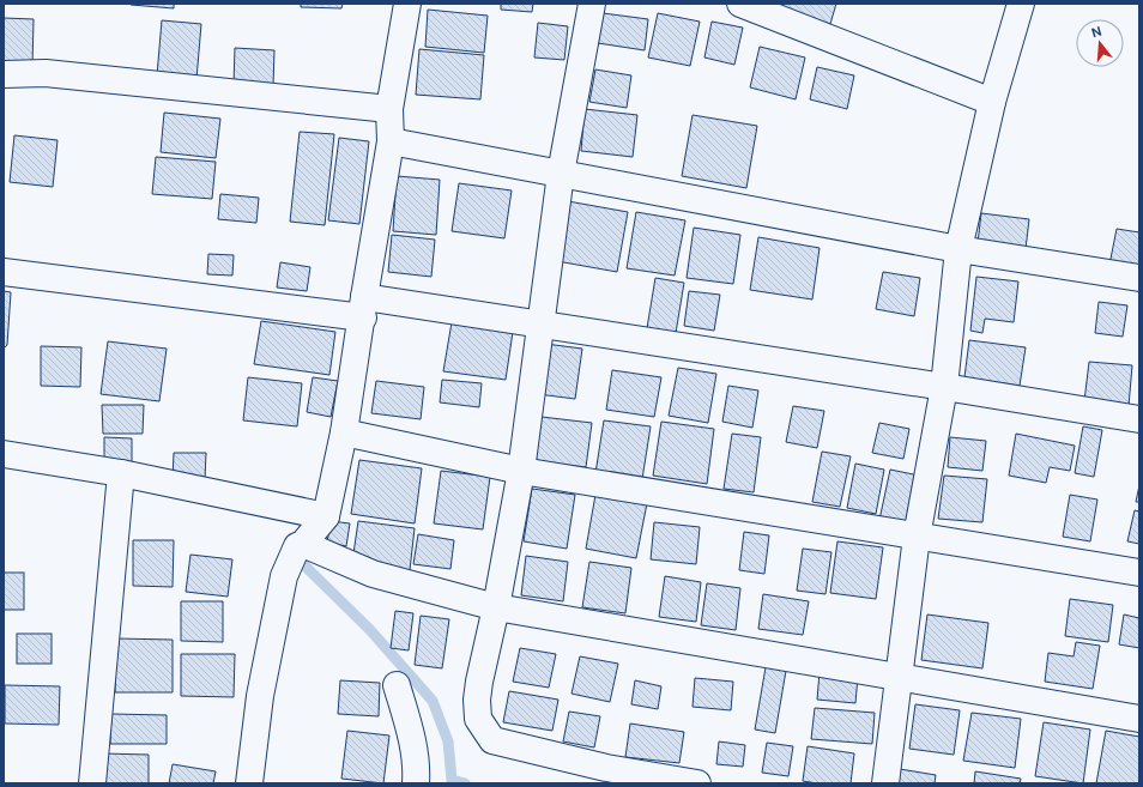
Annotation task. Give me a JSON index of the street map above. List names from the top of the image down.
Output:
{
  "north": "top"
}
